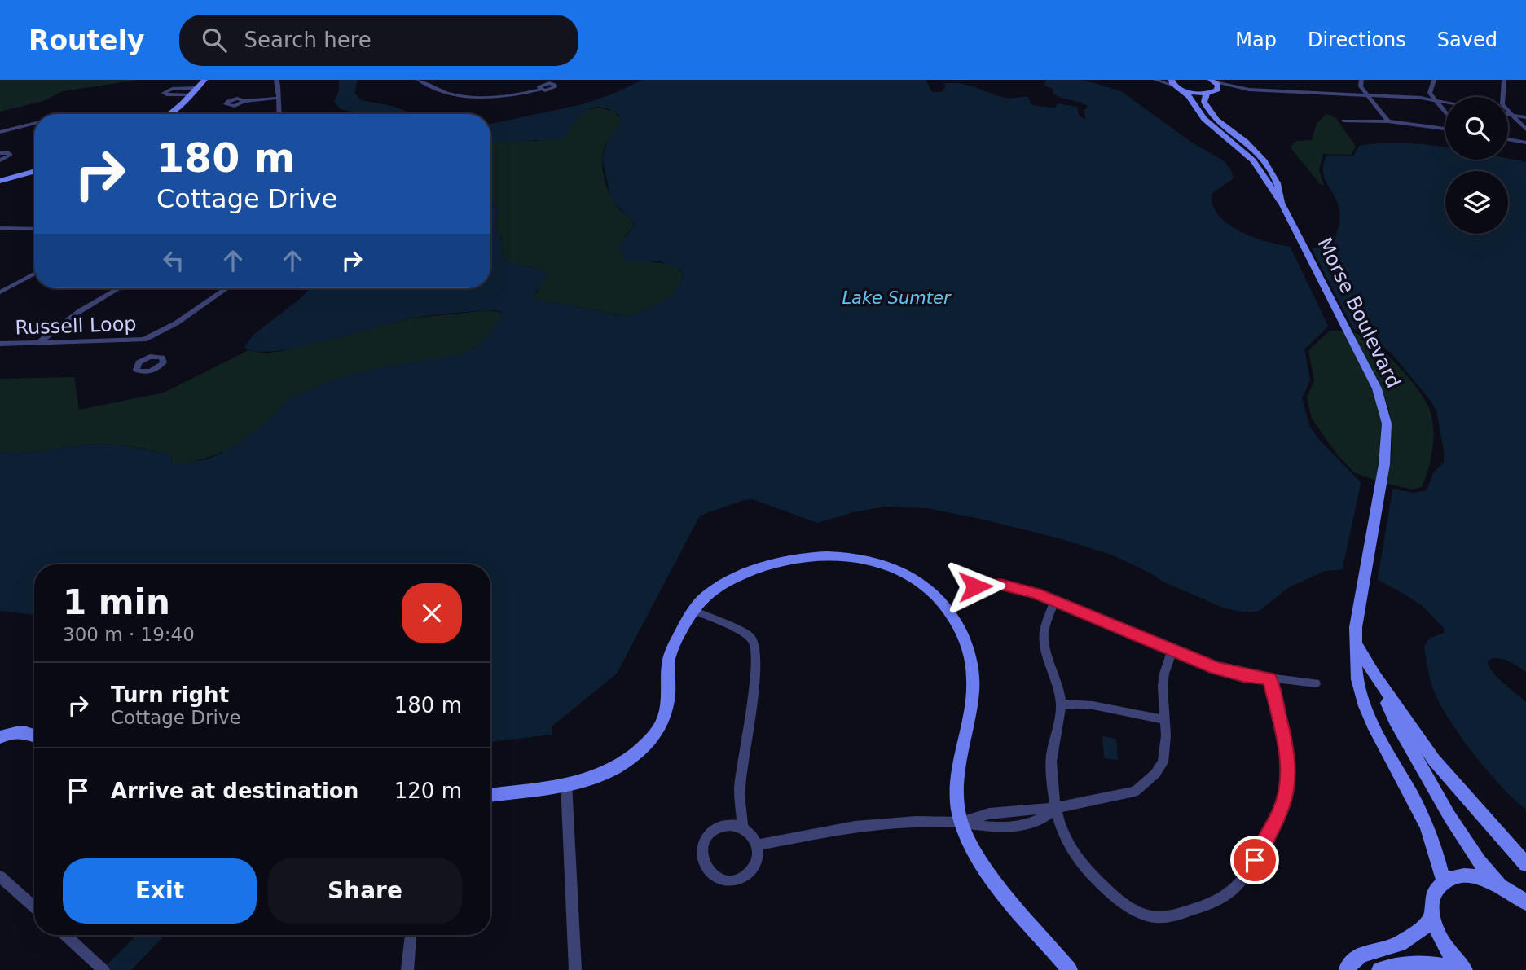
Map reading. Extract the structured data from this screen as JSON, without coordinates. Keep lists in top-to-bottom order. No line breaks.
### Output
{"streets":{"main road":["Morse Boulevard"],"street":["Russell Loop"]},"water":["Lake Sumter"],"page":{"header":"Routely","search":"Search here","nav":["Map","Directions","Saved"],"turn":["180 m","Cottage Drive"],"heading":["1 min","300 m · 19:40"],"list":[{"name":"Turn right","note":"Cottage Drive","value":"180 m"},{"name":"Arrive at destination","value":"120 m"}],"buttons":["Exit","Share"]}}
